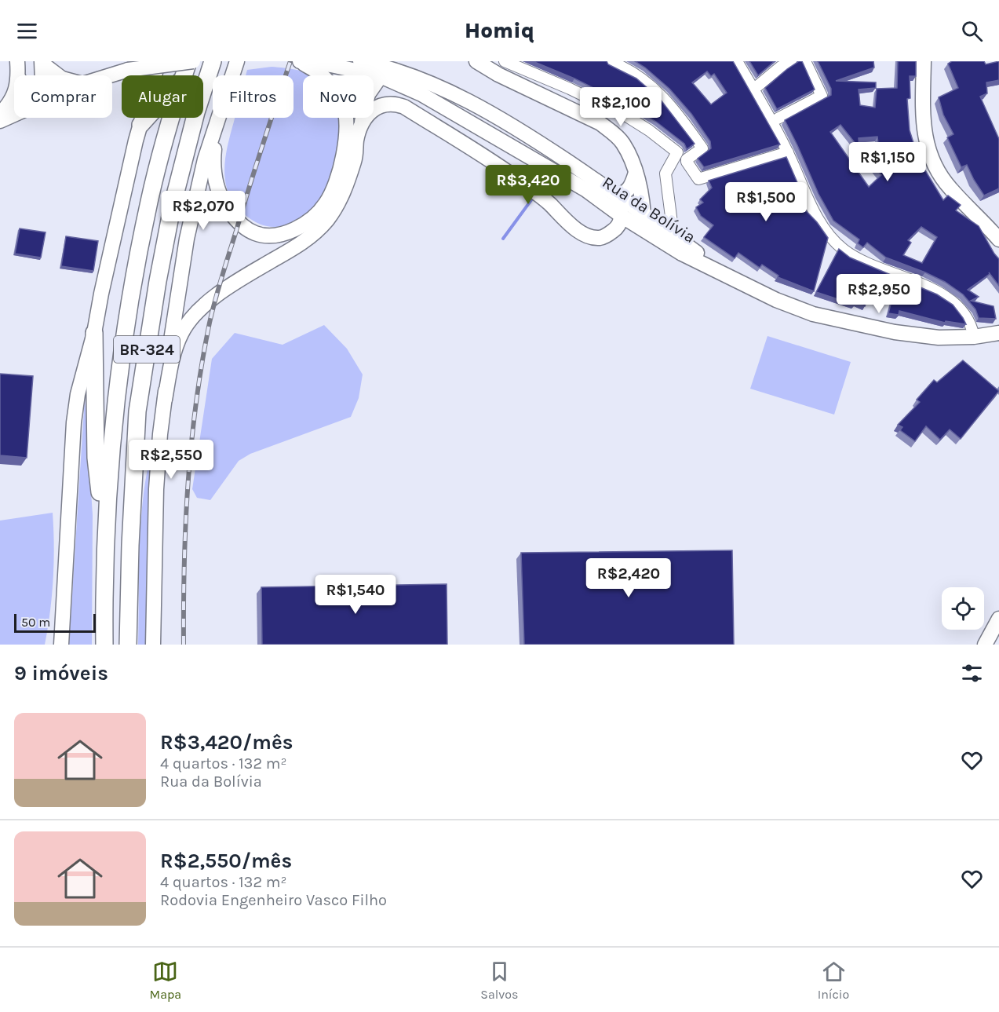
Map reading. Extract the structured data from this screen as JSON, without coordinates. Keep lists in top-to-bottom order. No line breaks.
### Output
{"streets":{"highway":["BR-324"],"main road":["Rua da Bolívia"]},"scale_bar":"50 m","page":{"header":"Homiq","chip":["Comprar","Alugar","Filtros","Novo"],"price":["R$2,100","R$1,150","R$3,420","R$1,500","R$2,070","R$2,950","R$2,550","R$2,420","R$1,540"],"scale":"50 m","heading":"9 imóveis","list":[{"name":"R$3,420/mês","note":"4 quartos · 132 m² · Rua da Bolívia"},{"name":"R$2,550/mês","note":"4 quartos · 132 m² · Rodovia Engenheiro Vasco Filho"}],"tabs":["Mapa","Salvos","Início"]}}
